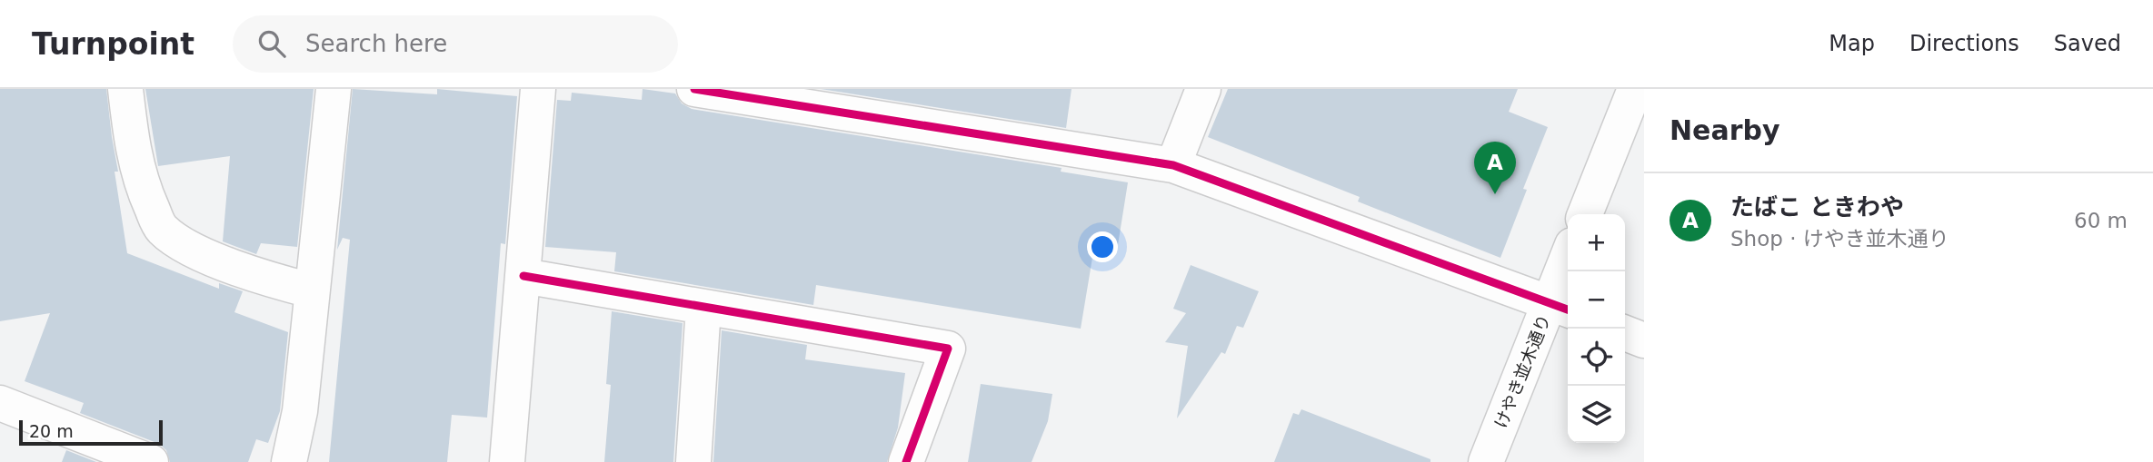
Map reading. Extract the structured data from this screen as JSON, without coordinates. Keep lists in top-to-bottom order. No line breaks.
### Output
{"streets":{"street":["けやき並木通り"]},"scale_bar":"20 m","page":{"header":"Turnpoint","search":"Search here","nav":["Map","Directions","Saved"],"heading":"Nearby","pins":"A","list":[{"mark":"A","name":"たばこ ときわや","note":"Shop · けやき並木通り","value":"60 m"}],"map_buttons":["+","−"],"scale":"20 m"}}
